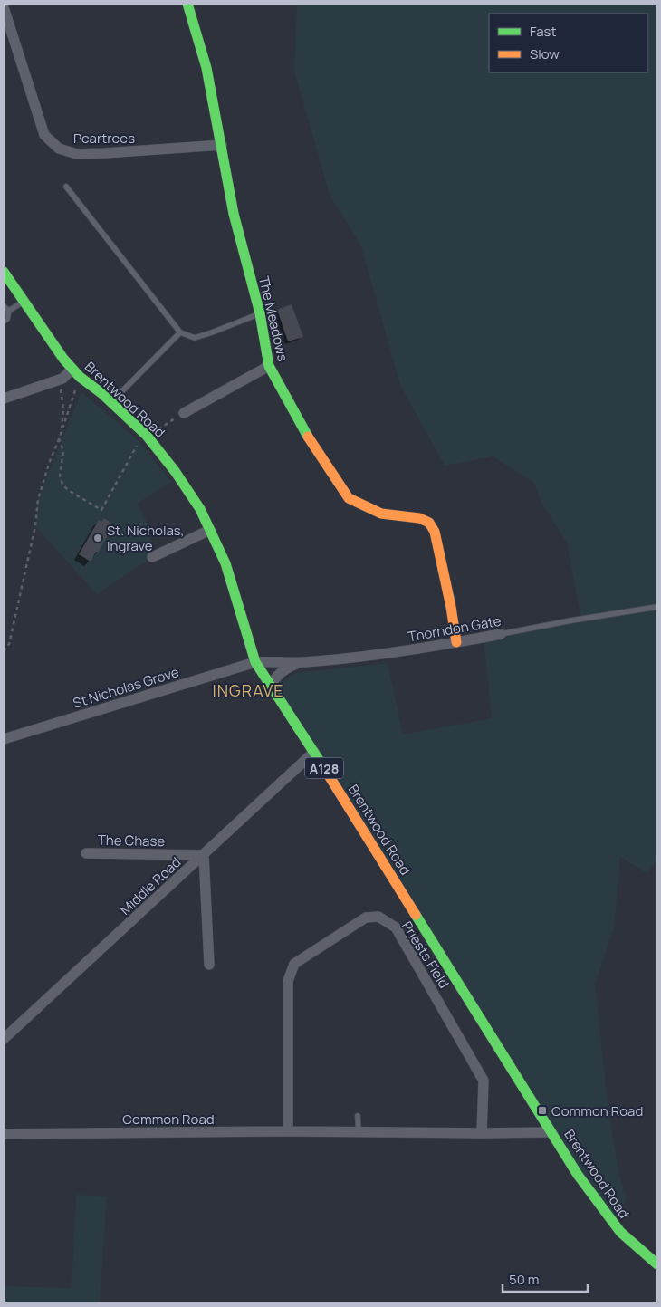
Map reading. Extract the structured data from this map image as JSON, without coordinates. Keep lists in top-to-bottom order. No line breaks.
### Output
{"streets":{"main road":["The Meadows","Brentwood Road","A128"],"street":["Peartrees","Thorndon Gate","St Nicholas Grove","The Chase","Middle Road","Priests Field","Common Road"]},"crossings":[["Peartrees","The Meadows"],["The Meadows","Thorndon Gate"],["Brentwood Road","Thorndon Gate"],["Brentwood Road","St Nicholas Grove"],["Brentwood Road","Middle Road"],["Brentwood Road","Common Road"],["Thorndon Gate","St Nicholas Grove"],["The Chase","Middle Road"],["Priests Field","Common Road"]],"districts":["INGRAVE"],"places":{"other":["St. Nicholas, Ingrave"],"transit":["Common Road"]},"legend":["Fast","Slow"],"scale_bar":"50 m"}
